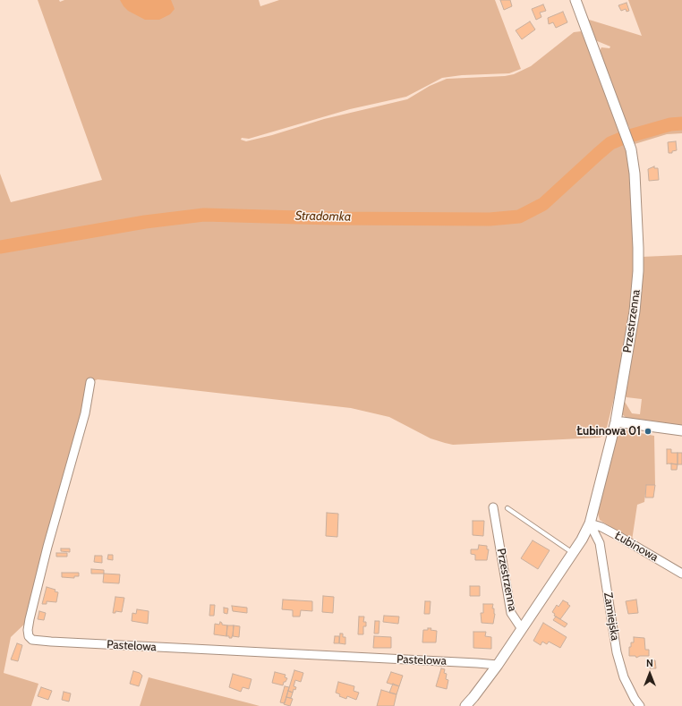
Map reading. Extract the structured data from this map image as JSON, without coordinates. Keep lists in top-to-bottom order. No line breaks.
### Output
{"streets":{"street":["Przestrzenna","Łubinowa","Zamiejska","Pastelowa"]},"crossings":[["Przestrzenna","Łubinowa"],["Przestrzenna","Zamiejska"],["Przestrzenna","Pastelowa"],["Łubinowa","Zamiejska"]],"water":["Stradomka"],"places":["Łubinowa 01"],"north":"top"}
